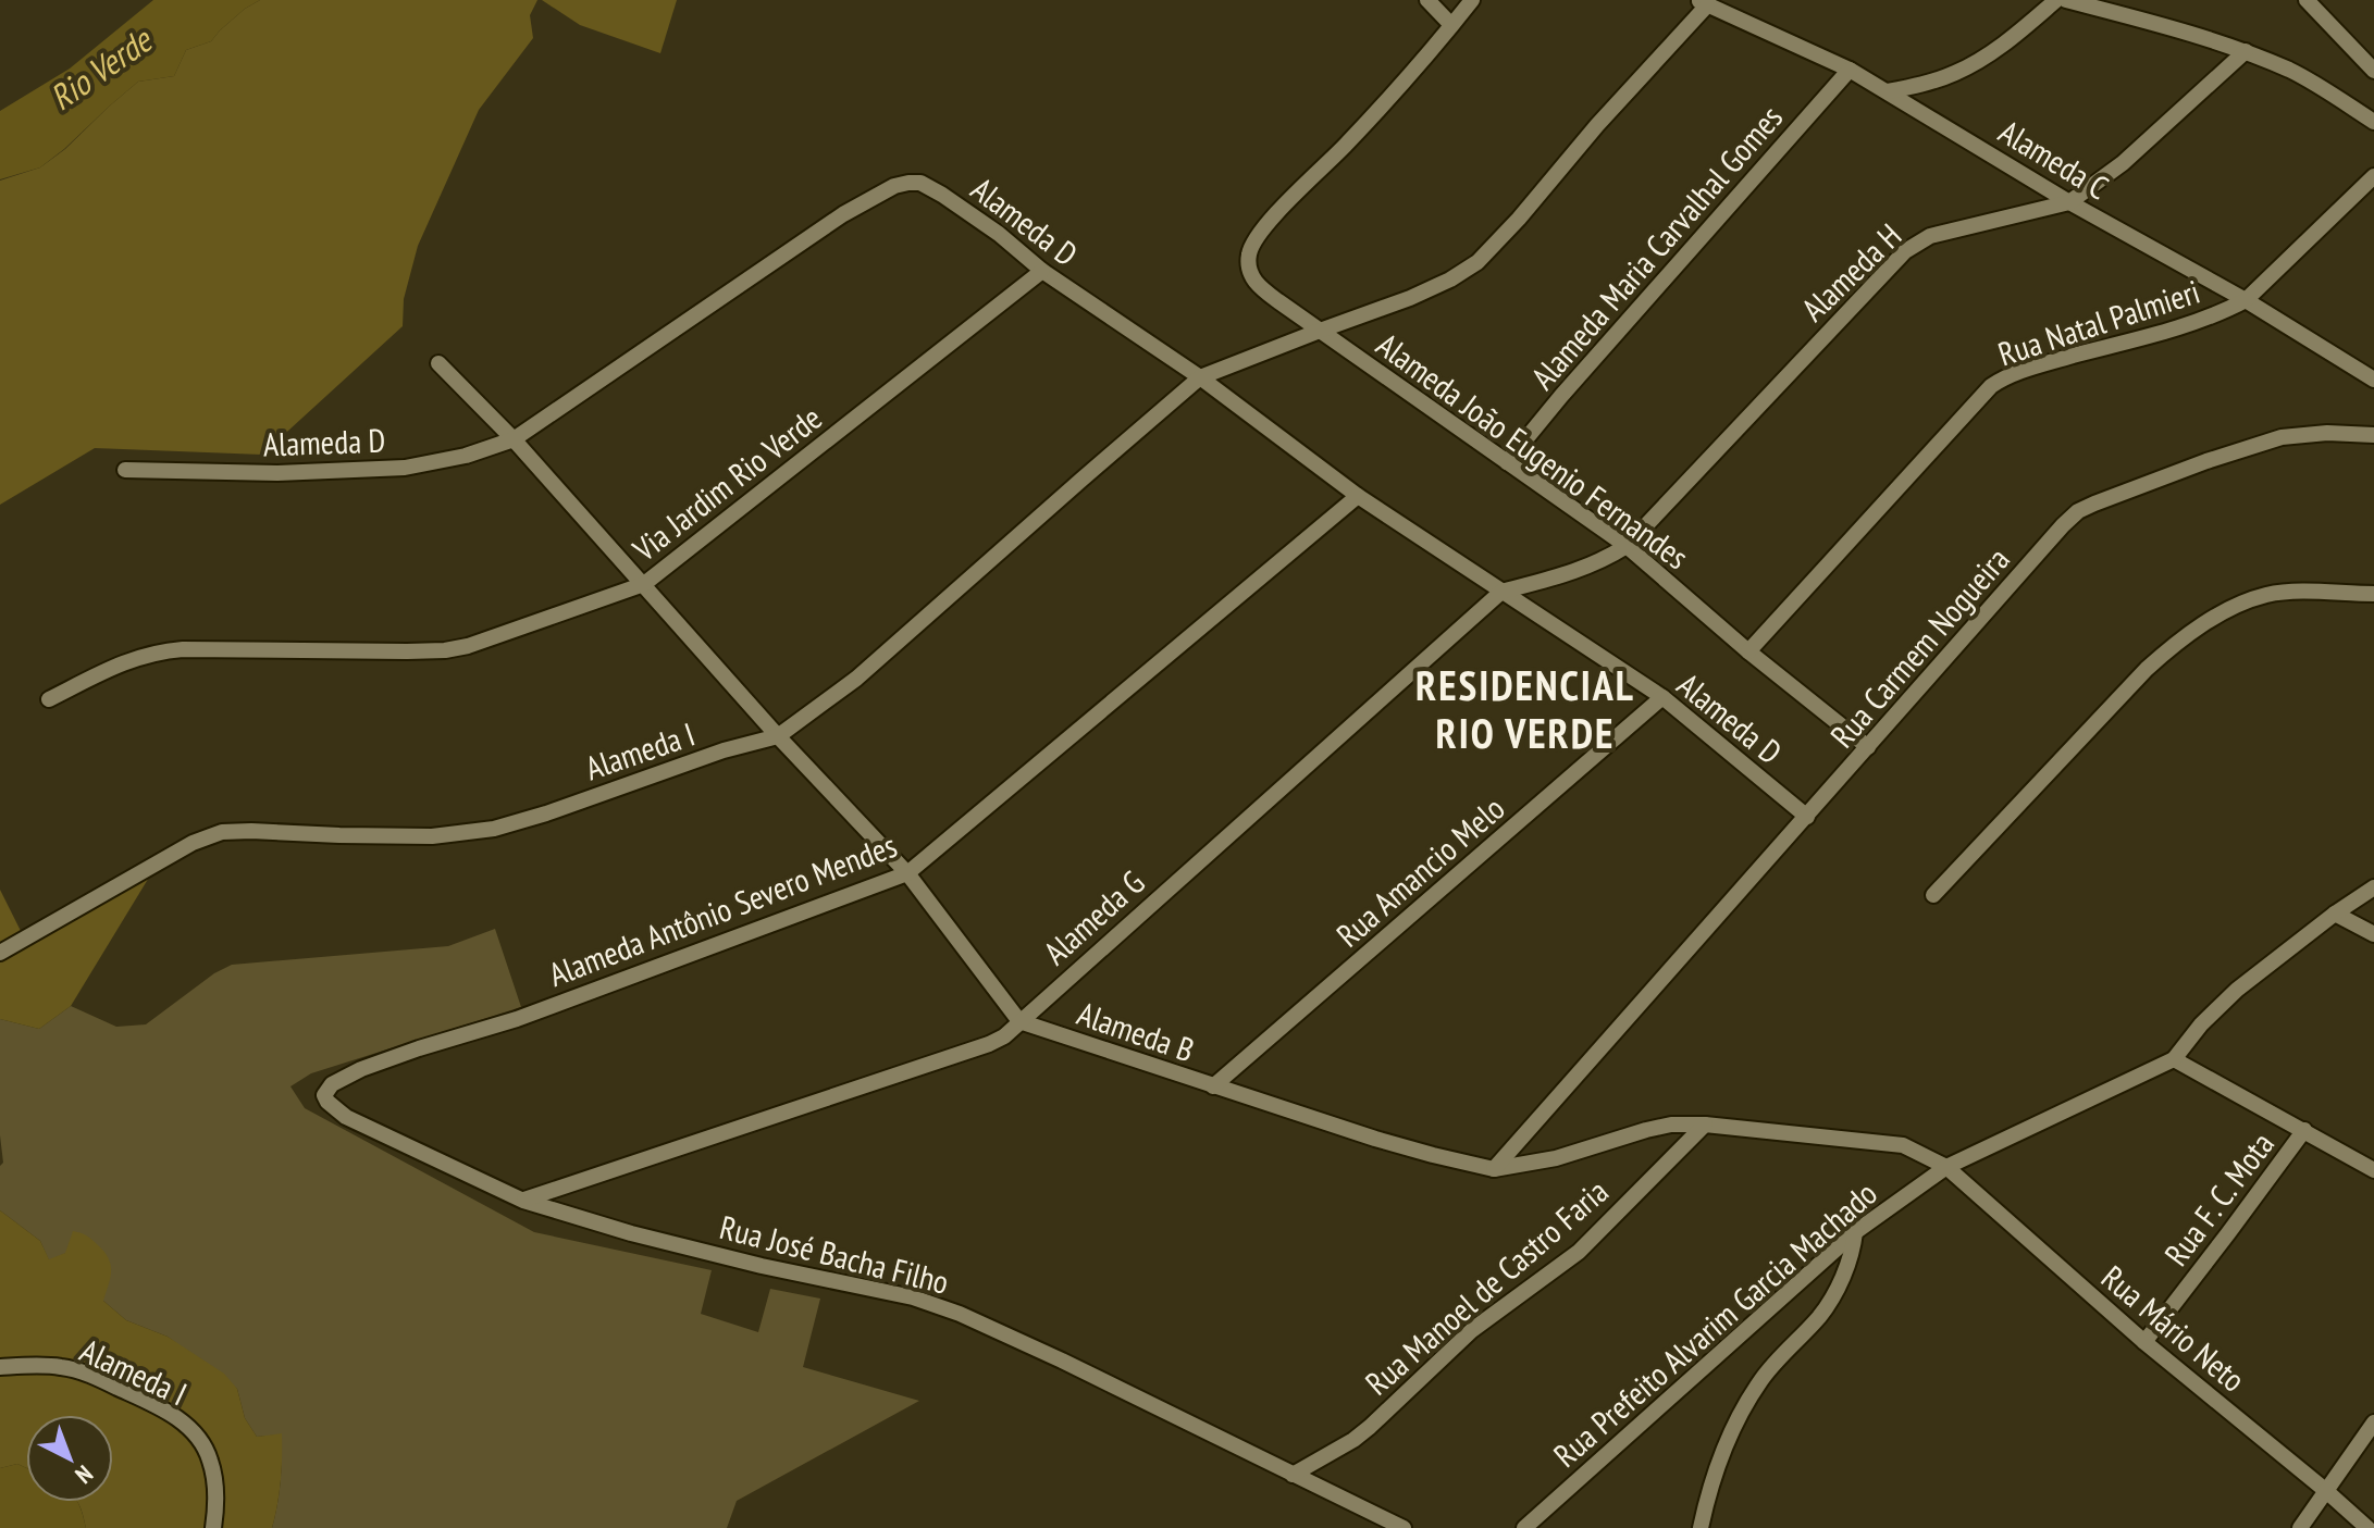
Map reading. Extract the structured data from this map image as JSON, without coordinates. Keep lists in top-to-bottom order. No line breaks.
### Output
{"streets":{"street":["Alameda C","Alameda D","Alameda Maria Carvalhal Gomes","Alameda H","Rua Natal Palmieri","Alameda João Eugenio Fernandes","Via Jardim Rio Verde","Rua Carmem Nogueira","Alameda I","Rua Amancio Melo","Alameda Antônio Severo Mendes","Alameda G","Alameda B","Rua F. C. Mota","Rua José Bacha Filho","Rua Manoel de Castro Faria","Rua Prefeito Alvarim Garcia Machado","Rua Mário Neto"]},"crossings":[["Alameda C","Alameda Maria Carvalhal Gomes"],["Alameda C","Alameda H"],["Alameda C","Rua Natal Palmieri"],["Alameda C","Alameda I"],["Alameda D","Via Jardim Rio Verde"],["Alameda D","Rua Carmem Nogueira"],["Alameda D","Alameda I"],["Alameda D","Rua Amancio Melo"],["Alameda D","Alameda Antônio Severo Mendes"],["Alameda D","Alameda G"],["Alameda Maria Carvalhal Gomes","Alameda João Eugenio Fernandes"],["Alameda H","Alameda João Eugenio Fernandes"],["Alameda H","Alameda G"],["Rua Natal Palmieri","Alameda João Eugenio Fernandes"],["Alameda João Eugenio Fernandes","Rua Carmem Nogueira"],["Alameda João Eugenio Fernandes","Alameda I"],["Alameda João Eugenio Fernandes","Alameda G"],["Rua Carmem Nogueira","Alameda B"],["Rua Carmem Nogueira","Rua Mário Neto"],["Rua Amancio Melo","Alameda B"],["Alameda Antônio Severo Mendes","Rua José Bacha Filho"],["Alameda G","Alameda B"],["Alameda G","Rua José Bacha Filho"],["Alameda B","Rua Mário Neto"],["Rua F. C. Mota","Rua Mário Neto"],["Rua José Bacha Filho","Rua Manoel de Castro Faria"],["Rua Manoel de Castro Faria","Rua Mário Neto"],["Rua Prefeito Alvarim Garcia Machado","Rua Mário Neto"]],"districts":["RESIDENCIAL RIO VERDE"],"water":["Rio Verde"],"north":"bottom right"}
